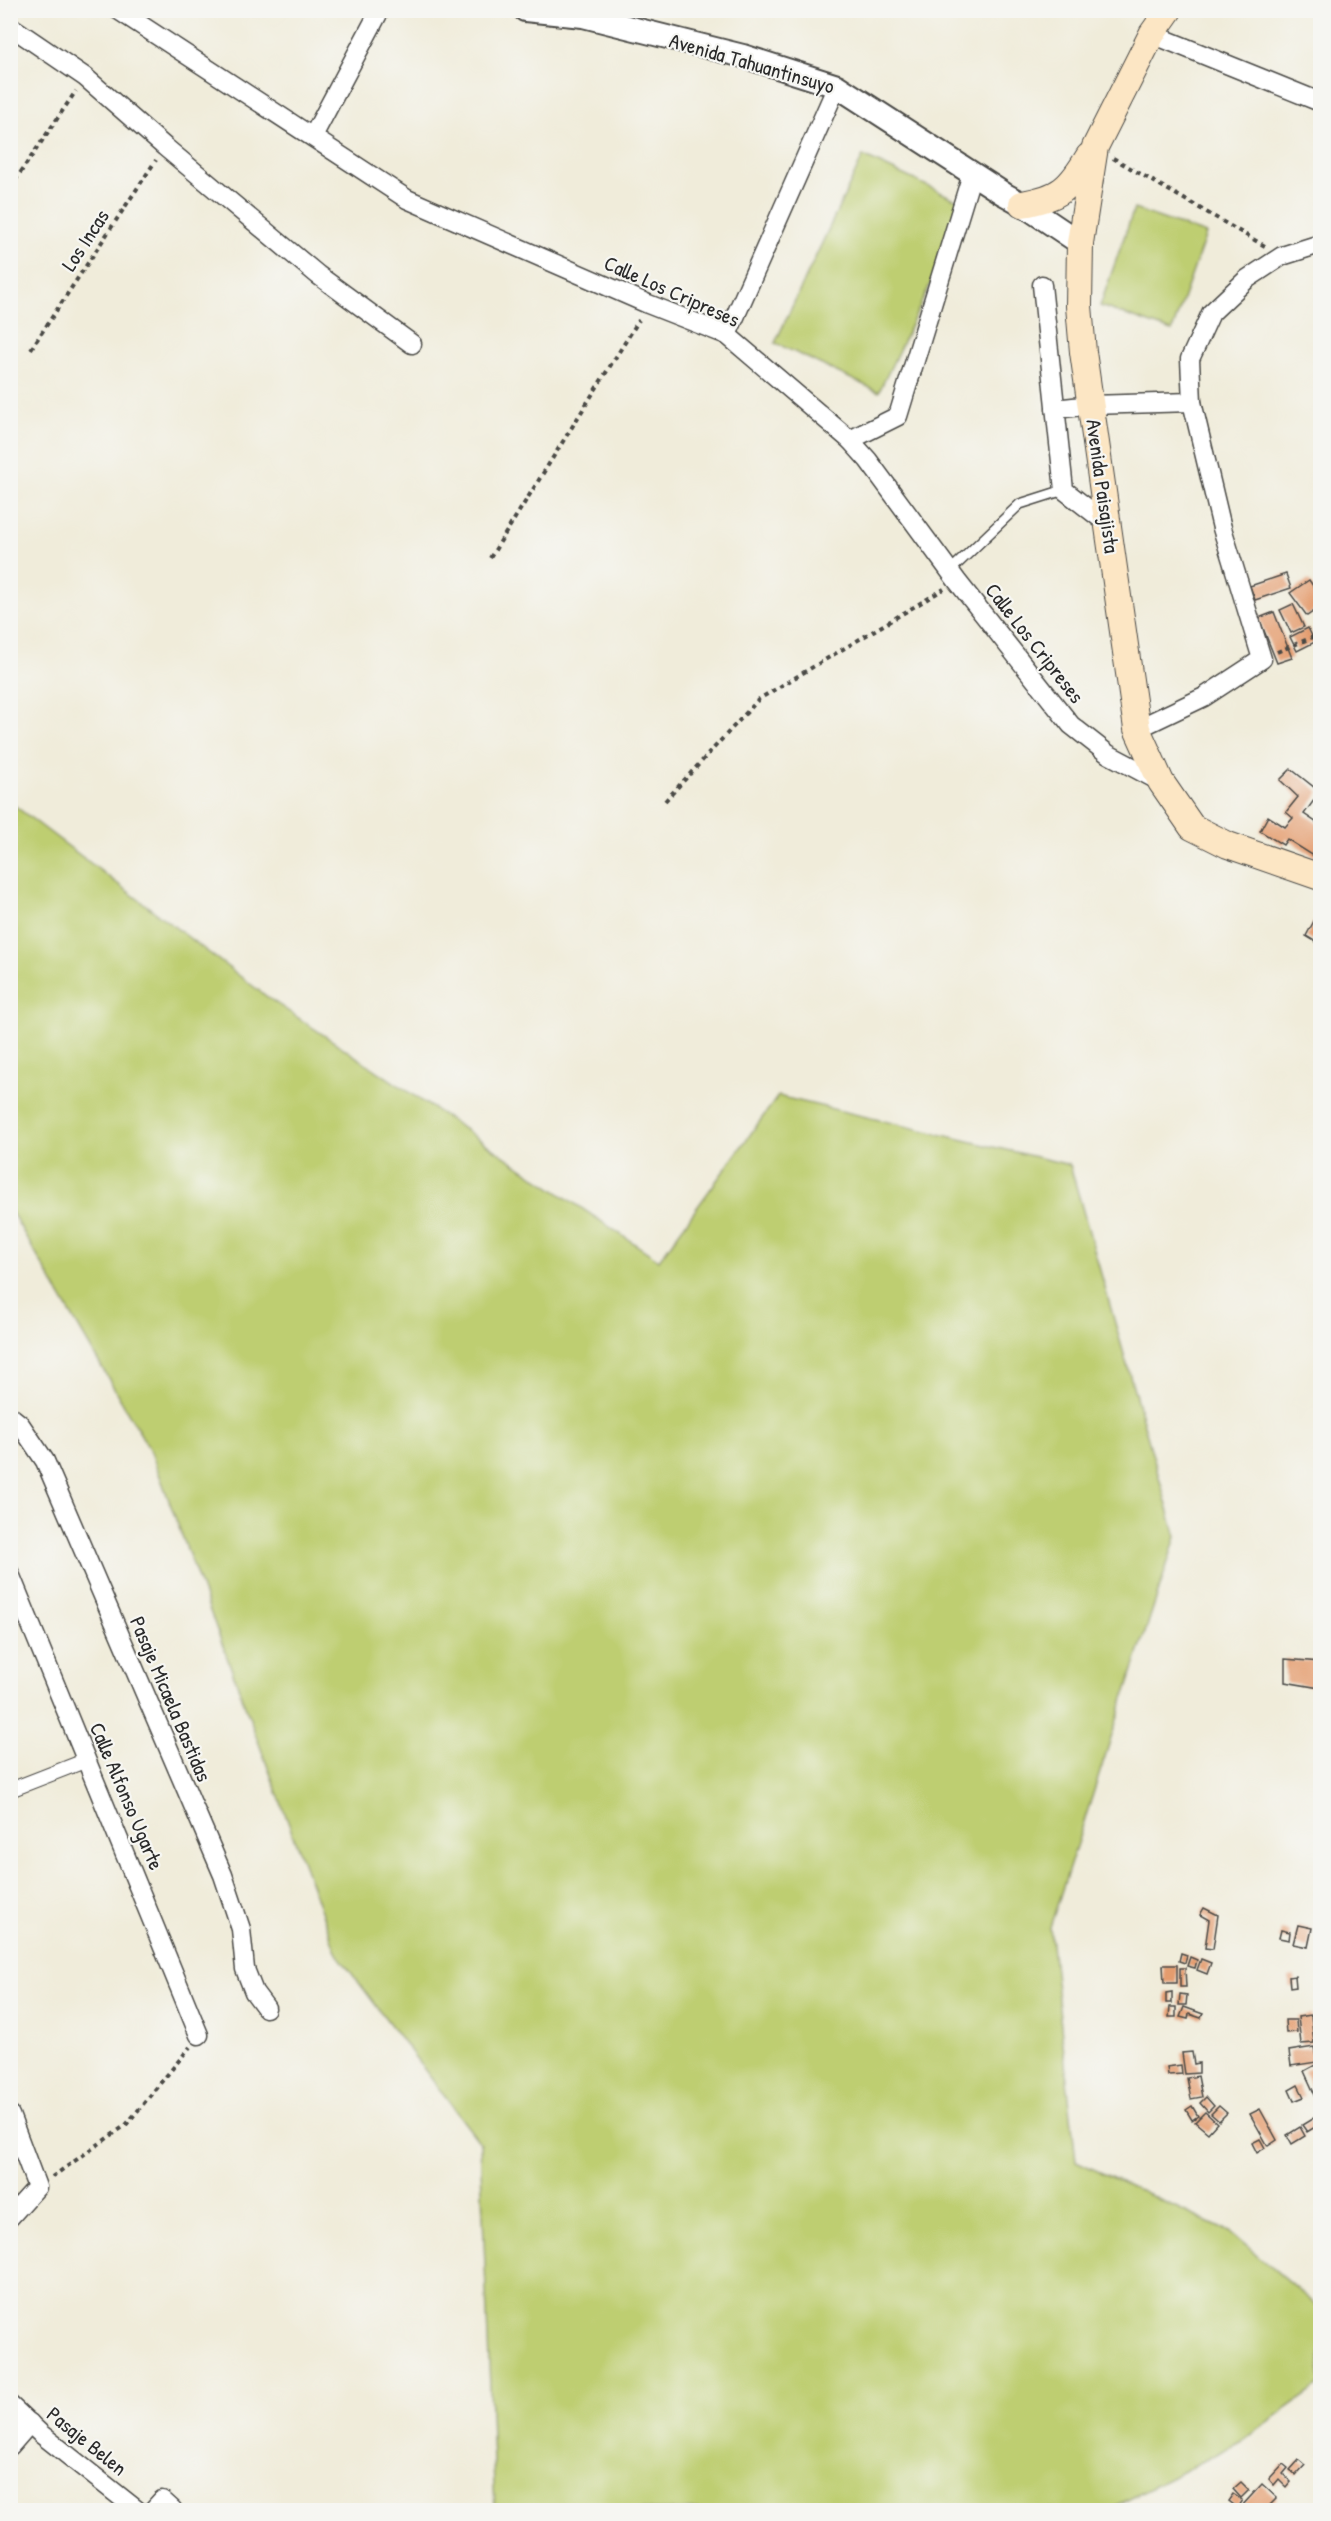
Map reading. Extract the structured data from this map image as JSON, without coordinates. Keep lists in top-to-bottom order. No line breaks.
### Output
{"streets":{"main road":["Avenida Paisajista"],"street":["Avenida Tahuantinsuyo","Calle Los Cripreses","Pasaje Micaela Bastidas","Calle Alfonso Ugarte","Pasaje Belen"],"path":["Los Incas"]},"crossings":[["Avenida Tahuantinsuyo","Avenida Paisajista"],["Calle Los Cripreses","Avenida Paisajista"]]}
